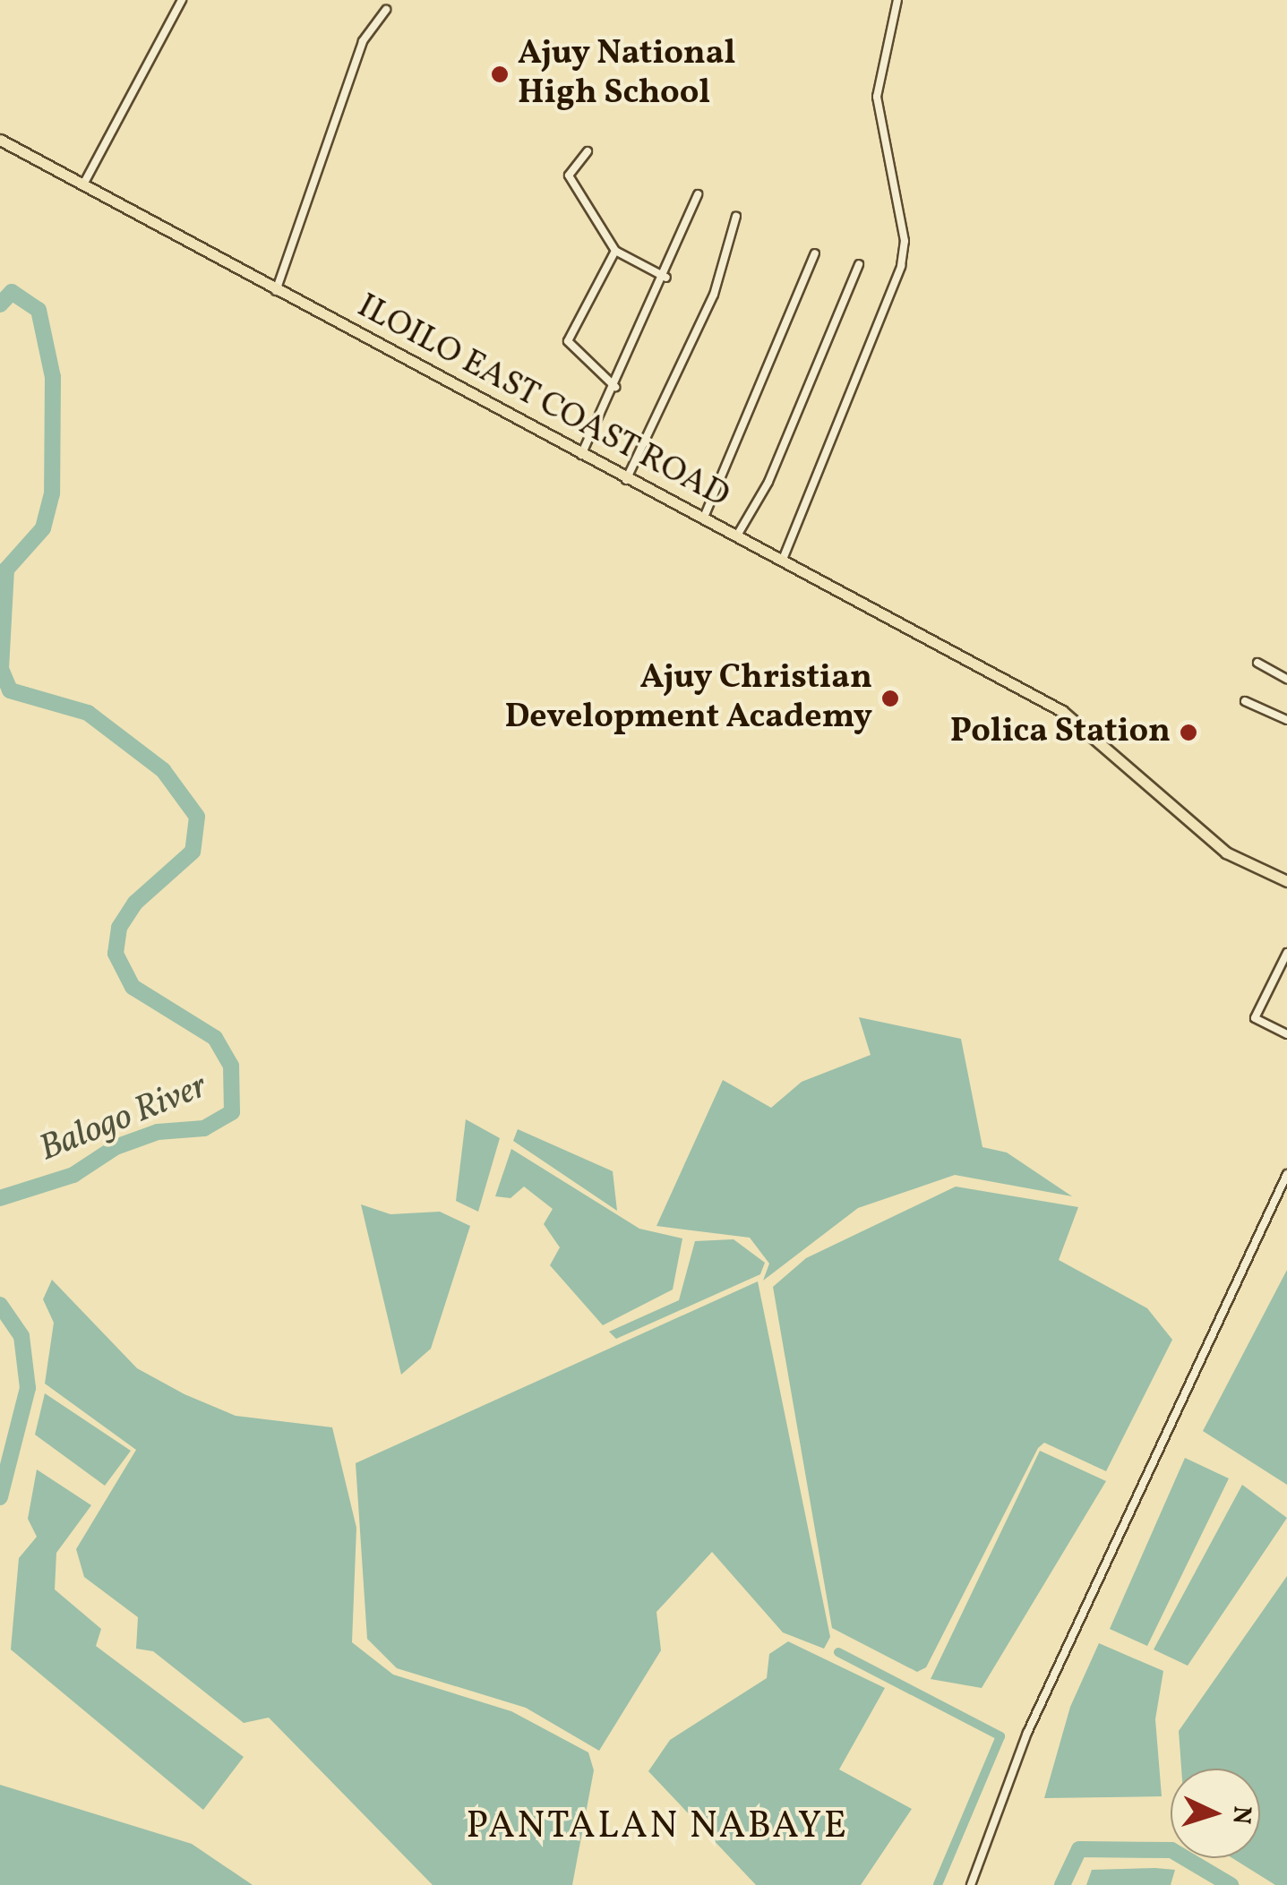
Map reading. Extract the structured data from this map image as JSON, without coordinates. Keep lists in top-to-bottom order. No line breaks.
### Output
{"streets":{"main road":["ILOILO EAST COAST ROAD"]},"districts":["PANTALAN NABAYE"],"water":["Balogo River"],"places":["Ajuy National High School","Ajuy Christian Development Academy","Polica Station"],"north":"right"}
